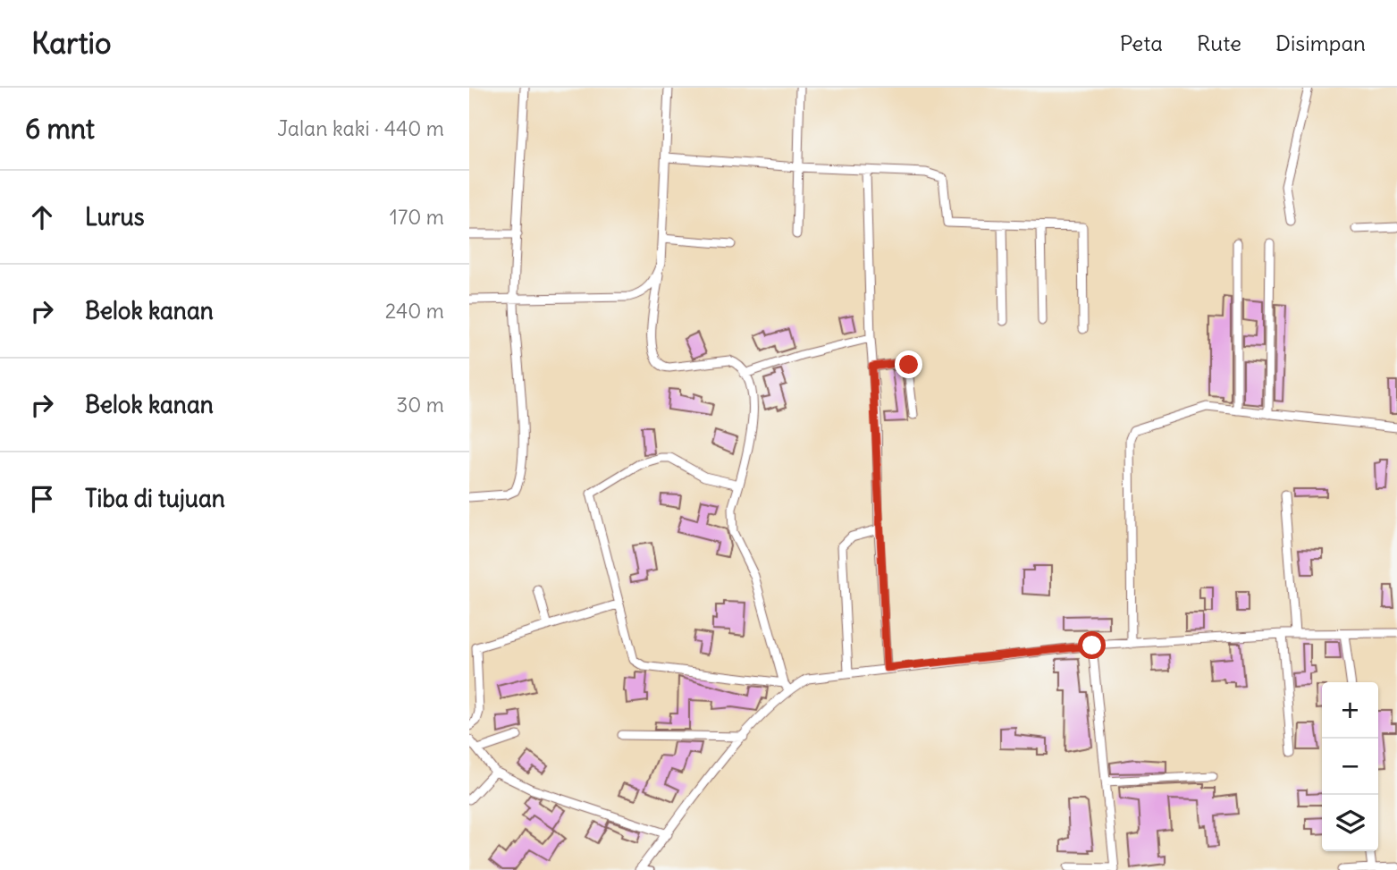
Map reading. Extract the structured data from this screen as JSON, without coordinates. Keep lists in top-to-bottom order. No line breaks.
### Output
{"page":{"header":"Kartio","nav":["Peta","Rute","Disimpan"],"heading":["6 mnt","Jalan kaki · 440 m"],"list":[["Lurus","170 m"],["Belok kanan","240 m"],["Belok kanan","30 m"],"Tiba di tujuan"],"map_buttons":["+","−"]}}
